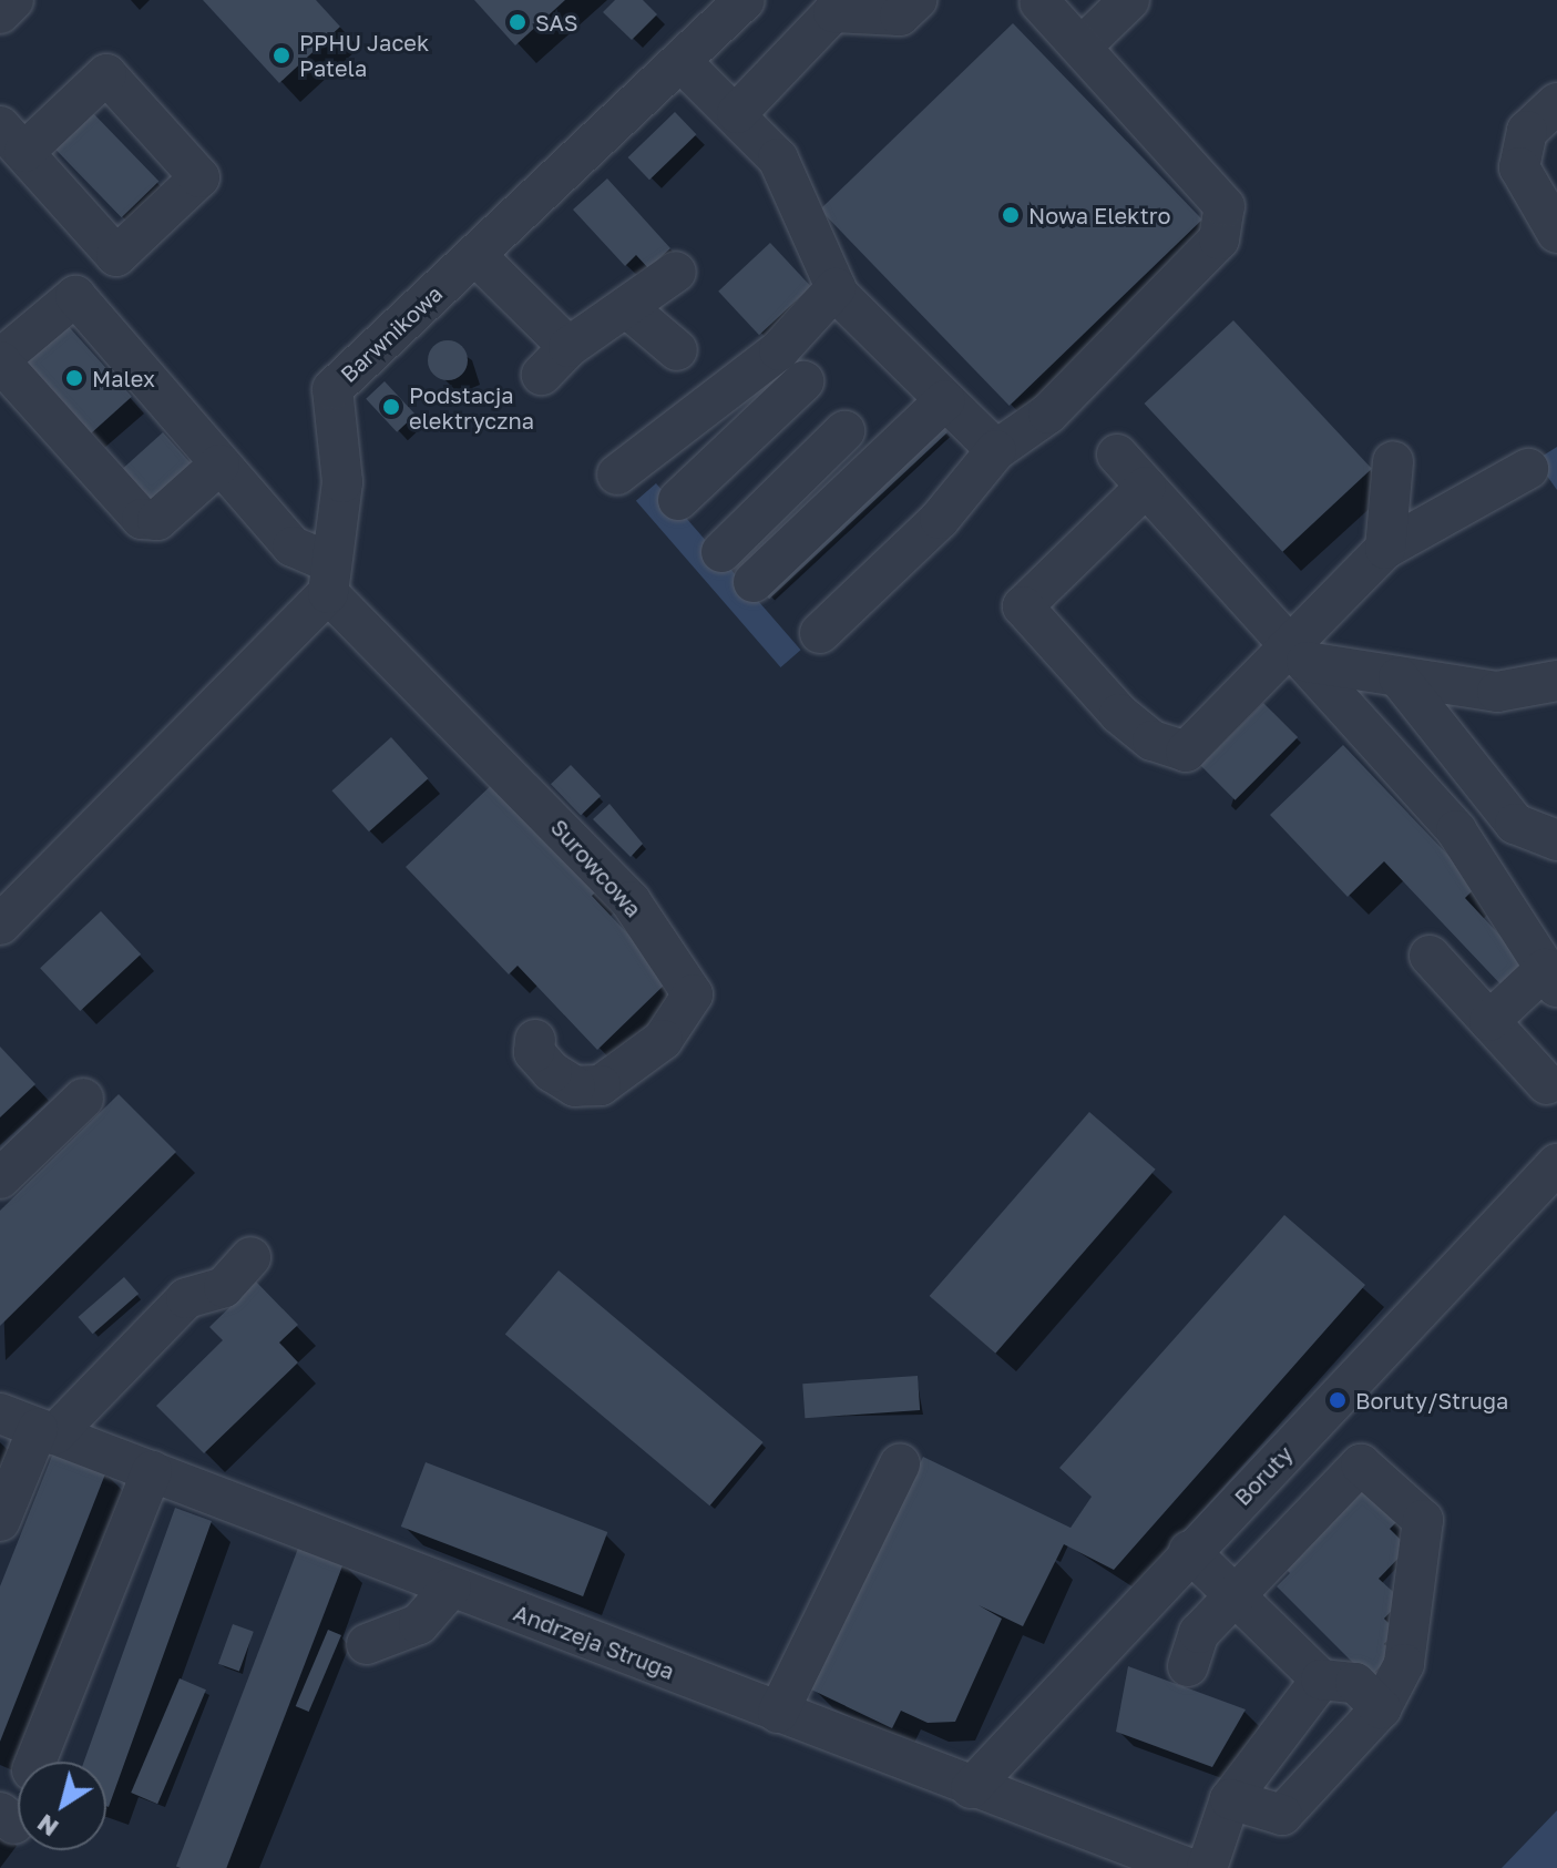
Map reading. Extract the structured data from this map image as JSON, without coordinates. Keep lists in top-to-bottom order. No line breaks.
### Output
{"streets":{"street":["Barwnikowa","Surowcowa","Boruty","Andrzeja Struga"]},"crossings":[["Barwnikowa","Surowcowa"],["Boruty","Andrzeja Struga"]],"places":["SAS","PPHU Jacek Patela","Nowa Elektro","Malex","Podstacja elektryczna","Boruty/Struga"],"north":"bottom left"}
